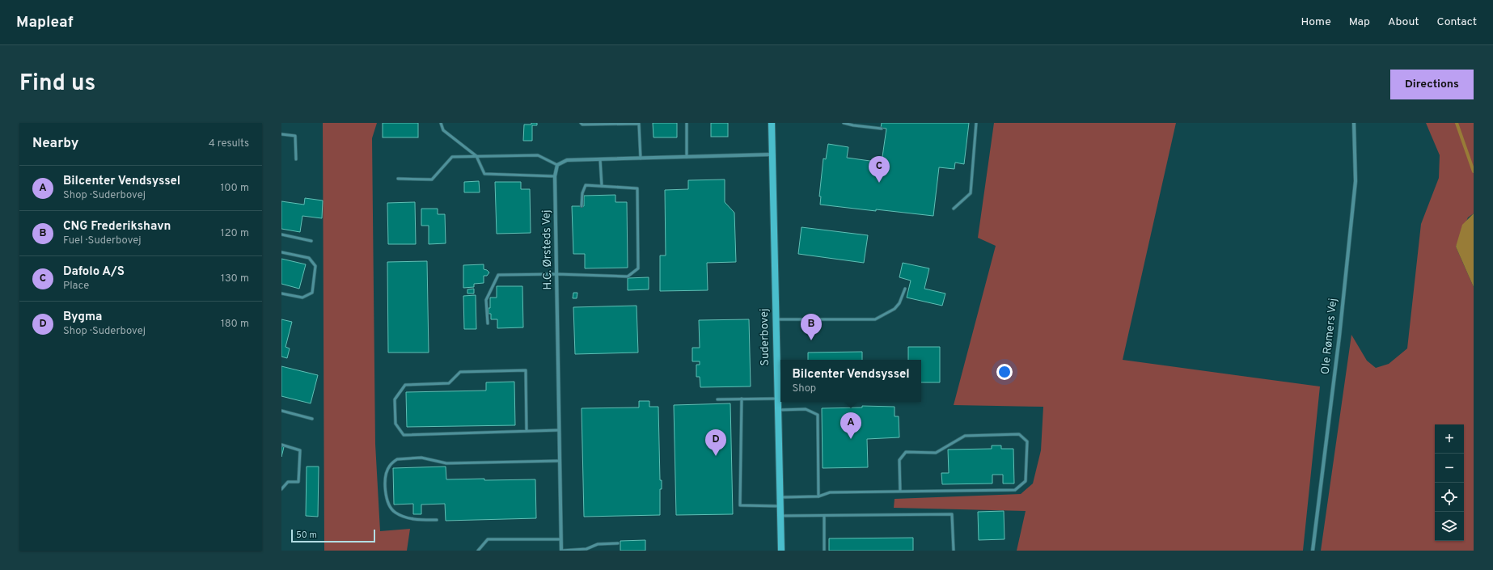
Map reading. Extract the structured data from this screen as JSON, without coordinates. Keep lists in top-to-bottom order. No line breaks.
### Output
{"streets":{"street":["H.C. Ørsteds Vej","Ole Rømers Vej","Suderbovej"]},"scale_bar":"50 m","page":{"header":"Mapleaf","nav":["Home","Map","About","Contact"],"title":"Find us","buttons":"Directions","heading":["Nearby","4 results"],"pins":["C","B","A","D"],"list":[{"mark":"A","name":"Bilcenter Vendsyssel","note":"Shop · Suderbovej","value":"100 m"},{"mark":"B","name":"CNG Frederikshavn","note":"Fuel · Suderbovej","value":"120 m"},{"mark":"C","name":"Dafolo A/S","note":"Place","value":"130 m"},{"mark":"D","name":"Bygma","note":"Shop · Suderbovej","value":"180 m"}],"popup":["Bilcenter Vendsyssel","Shop"],"map_buttons":["+","−"],"scale":"50 m"}}
